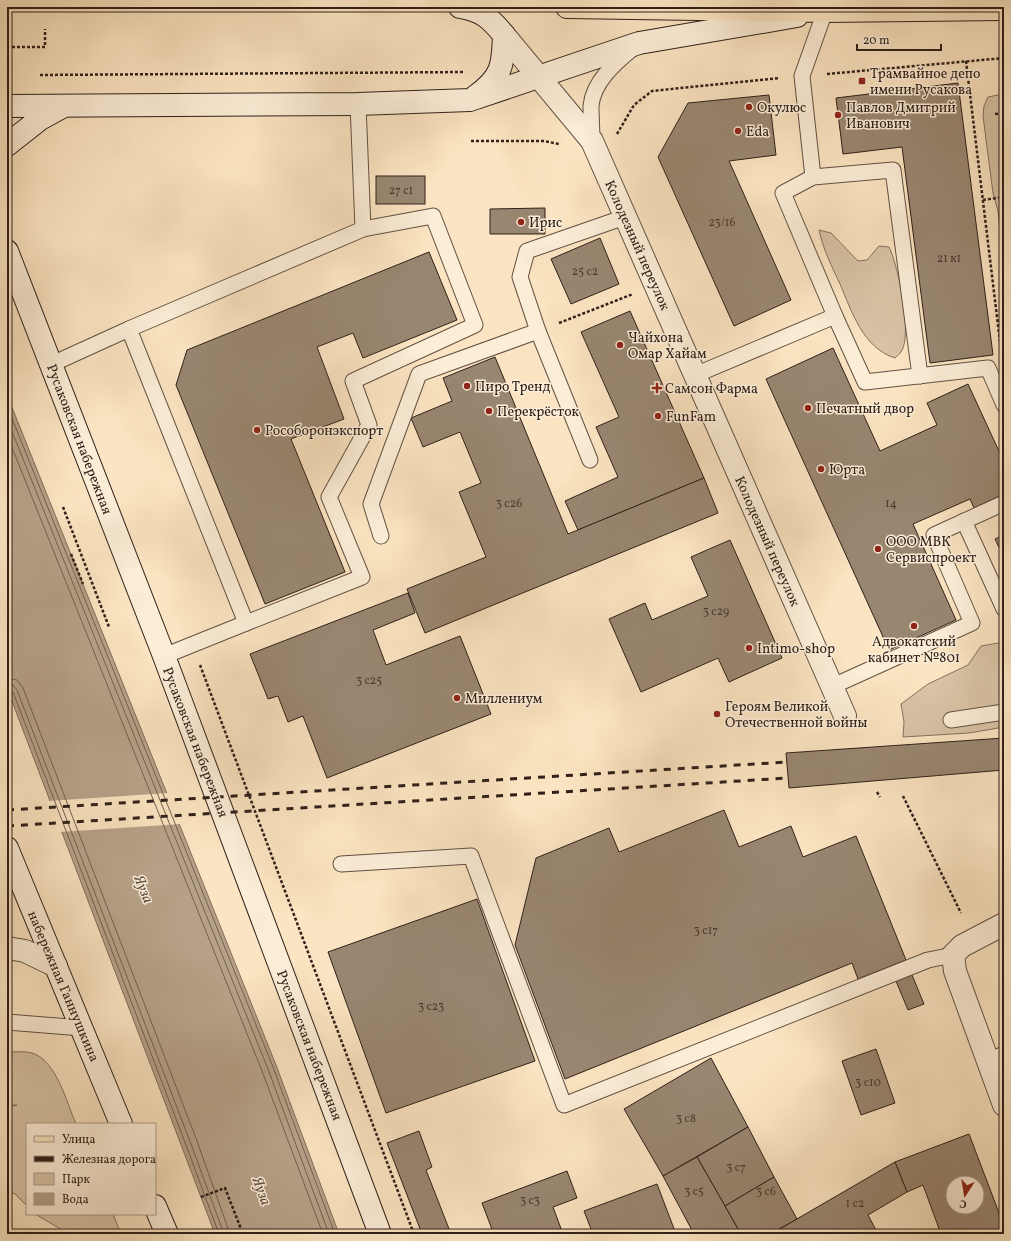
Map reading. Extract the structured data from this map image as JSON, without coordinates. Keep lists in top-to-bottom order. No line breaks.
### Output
{"streets":{"main road":["Колодезный переулок","Русаковская набережная","набережная Ганнушкина"]},"water":["Яуза"],"places":{"transit":["Трамвайное депо имени Русакова"],"other":["Окулюс","Павлов Дмитрий Иванович","Eda","Ирис","Чайхона Омар Хайам","Пиро Тренд","Печатный двор","Перекрёсток","FunFam","Рособоронэкспорт","Юрта","ООО МВК Сервиспроект","Адвокатский кабинет №801","Intimo-shop","Миллениум","Героям Великой Отечественной войны"],"health":["Самсон Фарма"]},"house_numbers":["27 с1","23/16","21 к1","25 с2","3 с26","14","3 с29","3 с25","3 с17","3 c23","3 с10","3 с8","3 с7","3 с5","3 с6","3 c3","1 с2"],"legend":["Улица","Железная дорога","Парк","Вода"],"scale_bar":"20 m","north":"bottom"}
